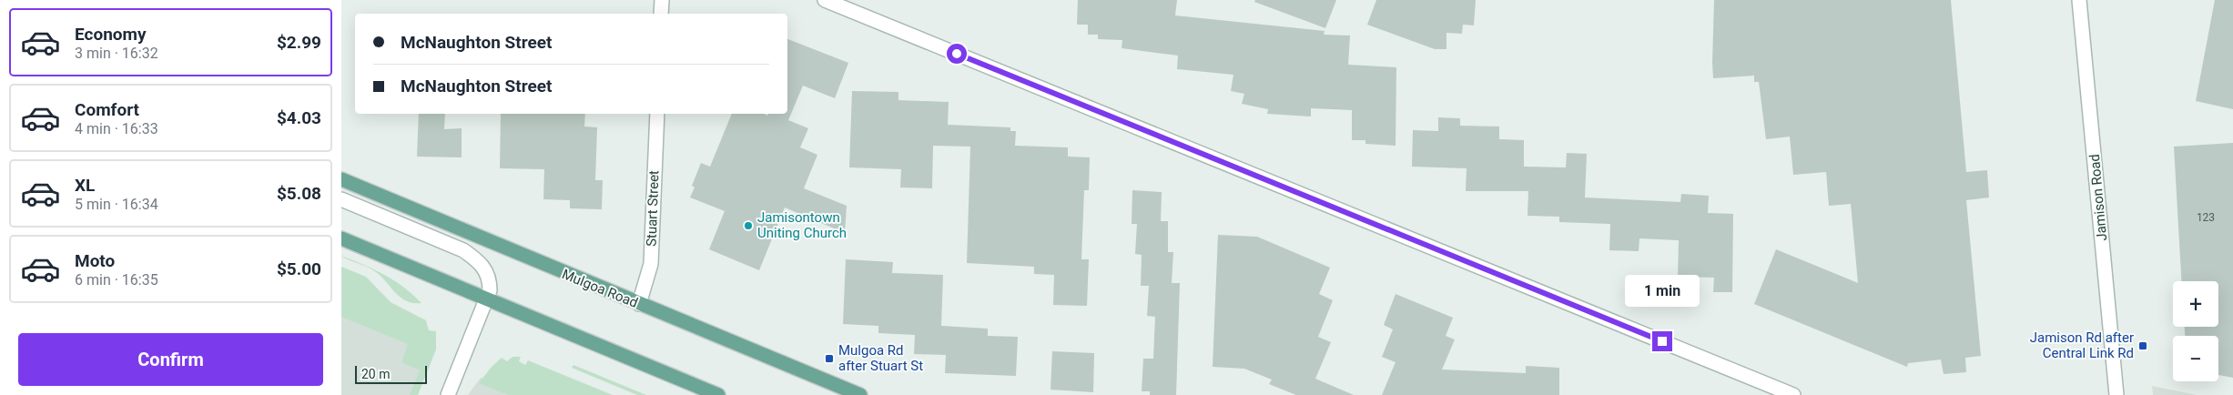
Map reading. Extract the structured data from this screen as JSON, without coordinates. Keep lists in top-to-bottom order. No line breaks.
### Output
{"streets":{"main road":["Mulgoa Road"],"street":["Jamison Road","Stuart Street"]},"crossings":[["Stuart Street","Mulgoa Road"]],"places":{"other":["Jamisontown Uniting Church"],"transit":["Jamison Rd after Central Link Rd","Mulgoa Rd after Stuart St"]},"house_numbers":["123"],"scale_bar":"20 m","page":{"list":[{"name":"Economy","note":"3 min · 16:32","value":"$2.99"},{"name":"Comfort","note":"4 min · 16:33","value":"$4.03"},{"name":"XL","note":"5 min · 16:34","value":"$5.08"},{"name":"Moto","note":"6 min · 16:35","value":"$5.00"}],"banner":["McNaughton Street","McNaughton Street"],"bubble":"1 min","map_buttons":["+","−"],"buttons":"Confirm","scale":"20 m"}}
